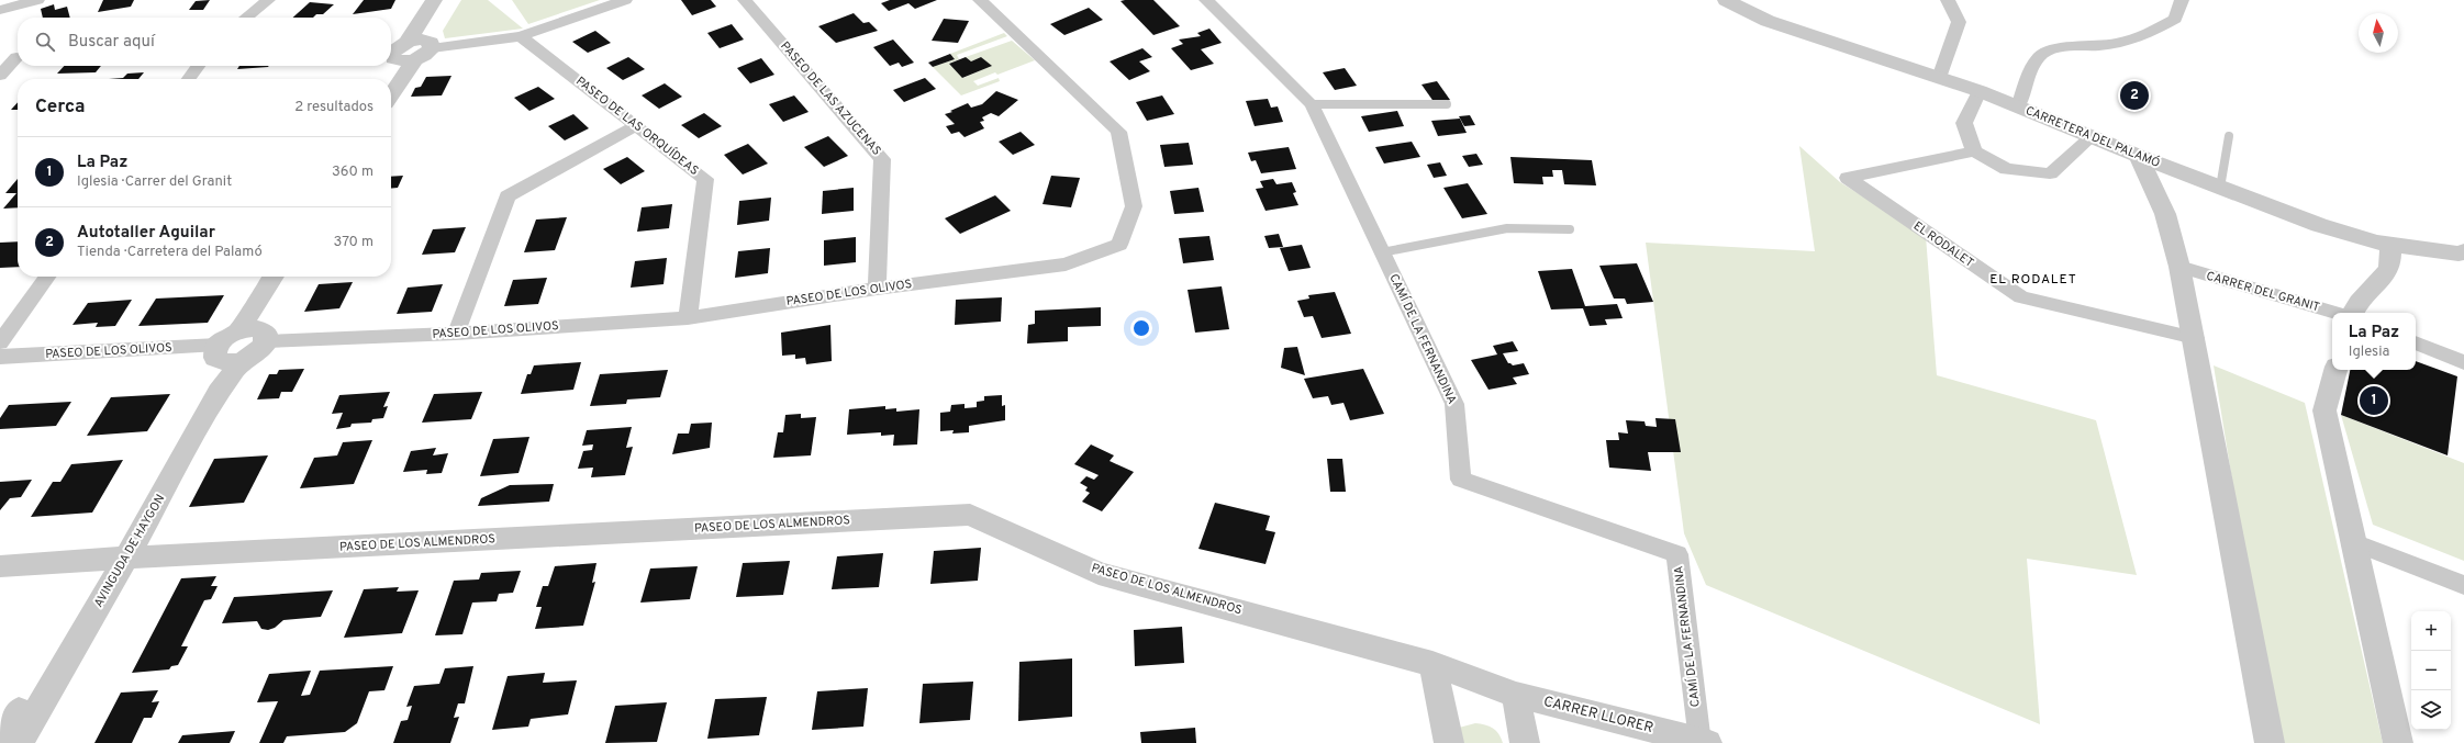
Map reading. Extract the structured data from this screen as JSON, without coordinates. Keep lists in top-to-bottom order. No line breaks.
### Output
{"streets":{"street":["PASEO DE LAS AZUCENAS","PASEO DE LAS ORQUÍDEAS","CARRETERA DEL PALAMÓ","EL RODALET","CARRER DEL GRANIT","PASEO DE LOS OLIVOS","CAMÍ DE LA FERNANDINA","PASEO DE LOS ALMENDROS","AVINGUDA DE HAYGON","CARRER LLORER"]},"crossings":[["PASEO DE LAS AZUCENAS","PASEO DE LOS OLIVOS"],["PASEO DE LAS ORQUÍDEAS","PASEO DE LOS OLIVOS"],["PASEO DE LOS OLIVOS","AVINGUDA DE HAYGON"],["CAMÍ DE LA FERNANDINA","CARRER LLORER"],["PASEO DE LOS ALMENDROS","AVINGUDA DE HAYGON"],["PASEO DE LOS ALMENDROS","CARRER LLORER"]],"districts":["EL RODALET"],"north":"top","page":{"search":"Buscar aquí","pins":["2","1"],"heading":["Cerca","2 resultados"],"list":[{"mark":"1","name":"La Paz","note":"Iglesia · Carrer del Granit","value":"360 m"},{"mark":"2","name":"Autotaller Aguilar","note":"Tienda · Carretera del Palamó","value":"370 m"}],"popup":["La Paz","Iglesia"],"map_buttons":["+","−"]}}
